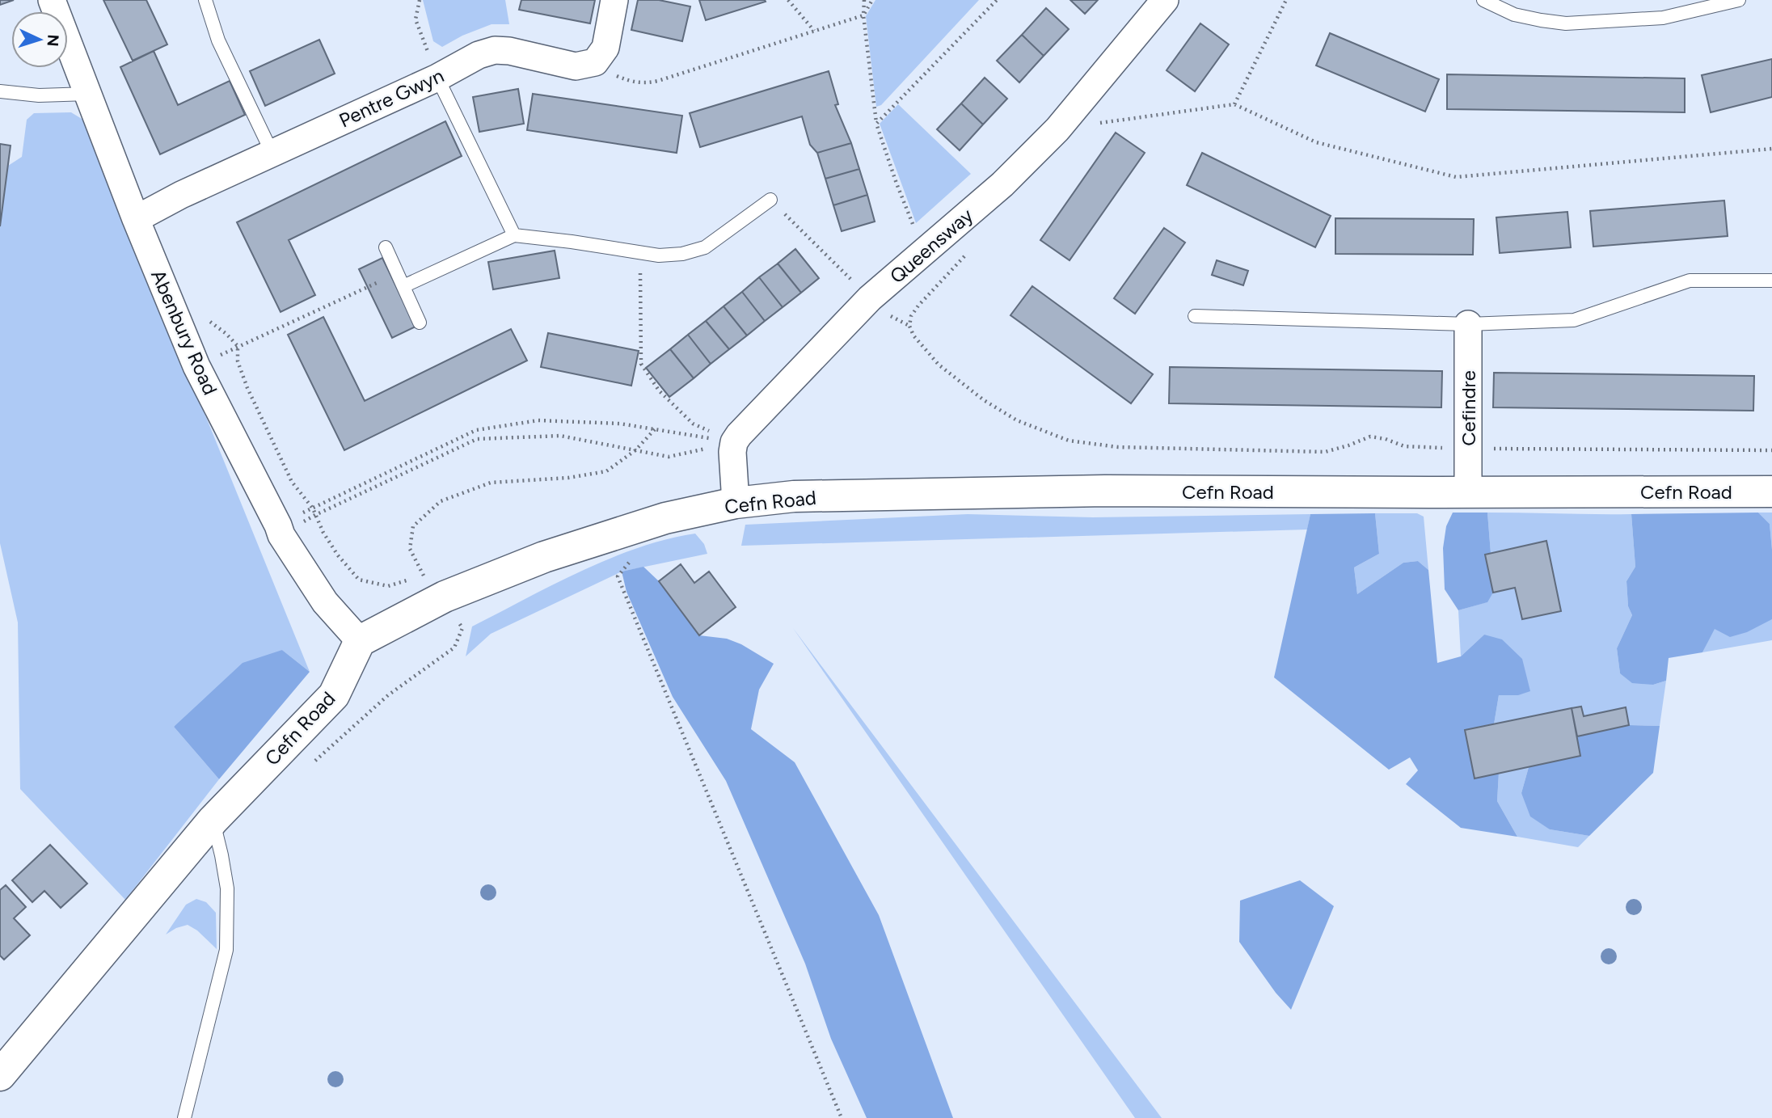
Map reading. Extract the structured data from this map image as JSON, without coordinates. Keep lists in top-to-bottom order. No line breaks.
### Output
{"streets":{"street":["Pentre Gwyn","Queensway","Abenbury Road","Cefindre","Cefn Road"]},"crossings":[["Pentre Gwyn","Abenbury Road"],["Abenbury Road","Cefn Road"],["Cefindre","Cefn Road"]],"north":"right"}
